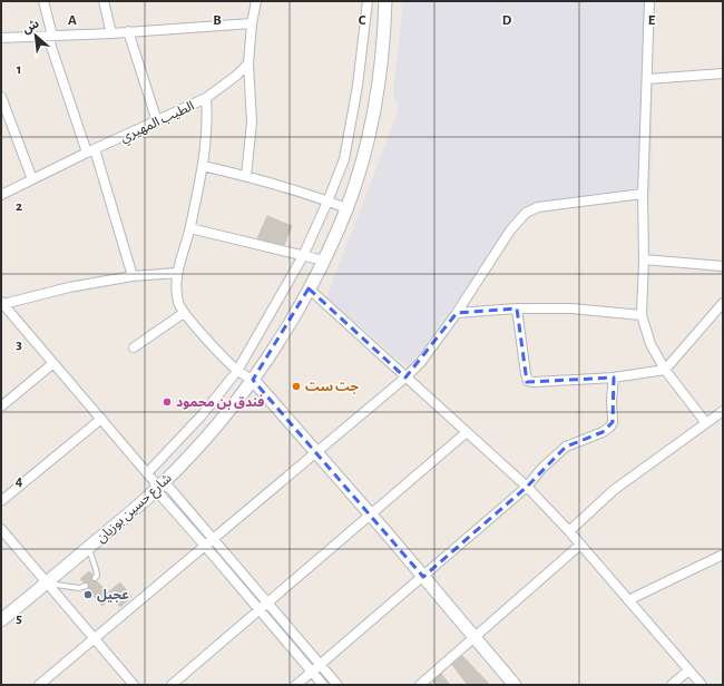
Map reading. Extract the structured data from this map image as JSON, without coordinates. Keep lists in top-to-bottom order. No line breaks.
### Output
{"streets":{"main road":["شارع حسين بوزيان"],"street":["الطيب المهيري"]},"places":["جت ست","فندق بن محمود","عجيل"],"north":"top left","grid":{"columns":["A","B","C","D","E"],"rows":["1","2","3","4","5"]}}
